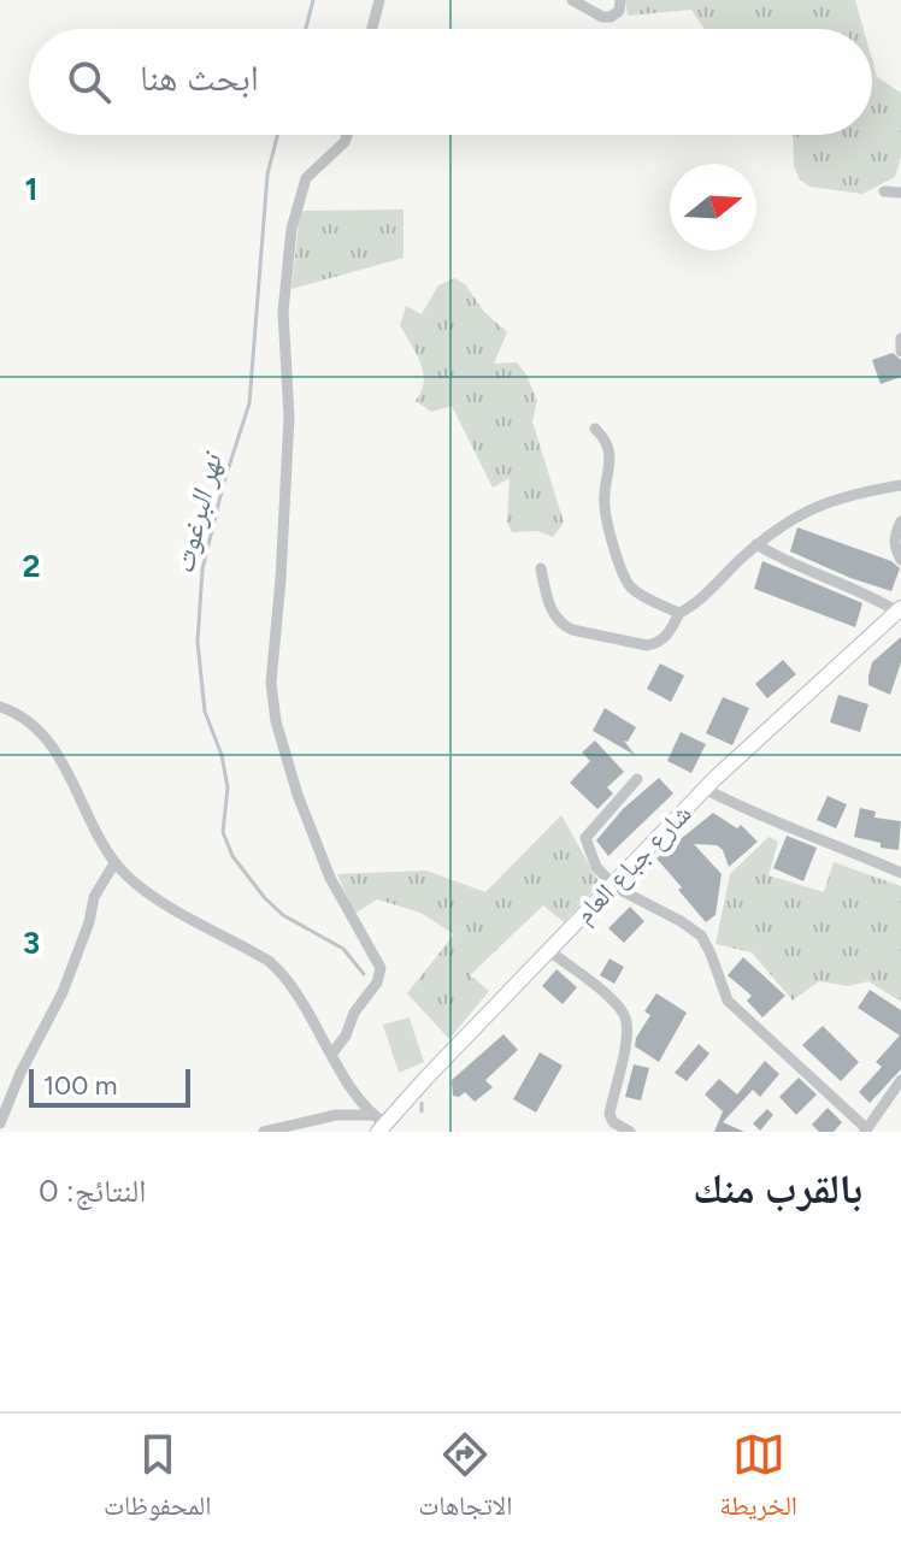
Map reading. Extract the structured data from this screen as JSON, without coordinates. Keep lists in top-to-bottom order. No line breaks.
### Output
{"streets":{"main road":["شارع جباع العام"]},"water":["نهر البرغوت"],"scale_bar":"100 m","north":"right","page":{"search":"ابحث هنا","scale":"100 m","heading":["بالقرب منك","النتائج: 0"],"nav":["الخريطة","الاتجاهات","المحفوظات"]},"grid":{"rows":["1","2","3"]}}
